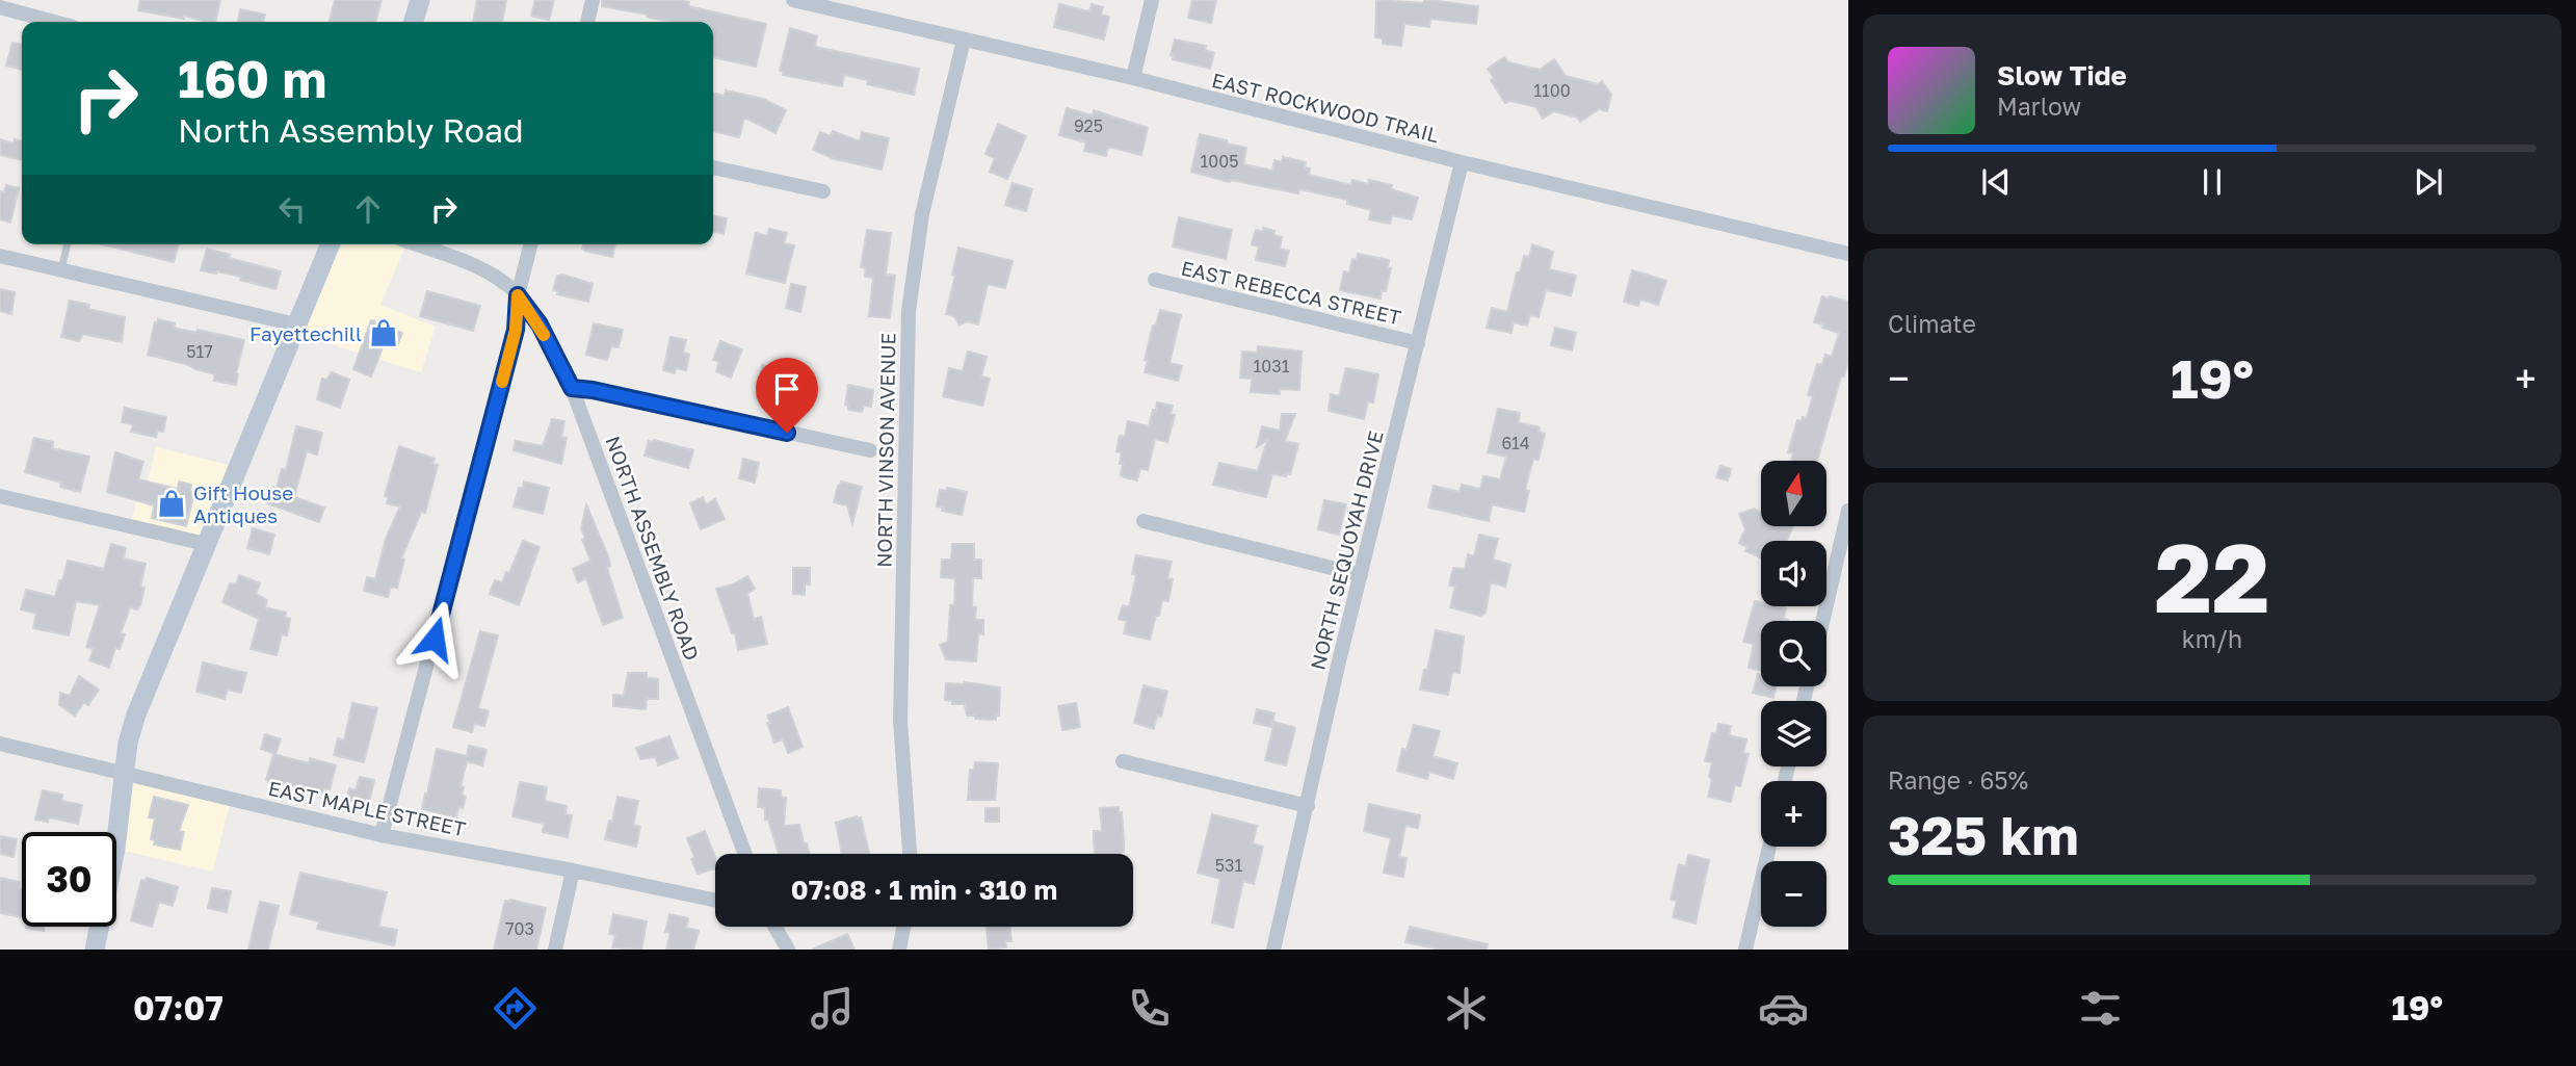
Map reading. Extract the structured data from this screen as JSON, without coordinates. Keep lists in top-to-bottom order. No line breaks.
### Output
{"streets":{"street":["EAST ROCKWOOD TRAIL","EAST REBECCA STREET","NORTH VINSON AVENUE","NORTH ASSEMBLY ROAD","NORTH SEQUOYAH DRIVE","EAST MAPLE STREET"]},"crossings":[["EAST ROCKWOOD TRAIL","NORTH VINSON AVENUE"],["EAST ROCKWOOD TRAIL","NORTH SEQUOYAH DRIVE"],["EAST REBECCA STREET","NORTH SEQUOYAH DRIVE"]],"places":{"shop":["Fayettechill","Gift House Antiques"]},"house_numbers":["1100","925","1005","517","1031","614","531","703"],"north":"top","page":{"turn":["160 m","North Assembly Road"],"song":["Slow Tide","Marlow"],"tile":["Climate",["22","km/h"],["Range · 65%","325 km"]],"heat":["−","19°","+"],"map_buttons":["+","−"],"limit":"30","trip":"07:08 · 1 min · 310 m","tabs":["07:07","19°"]}}
